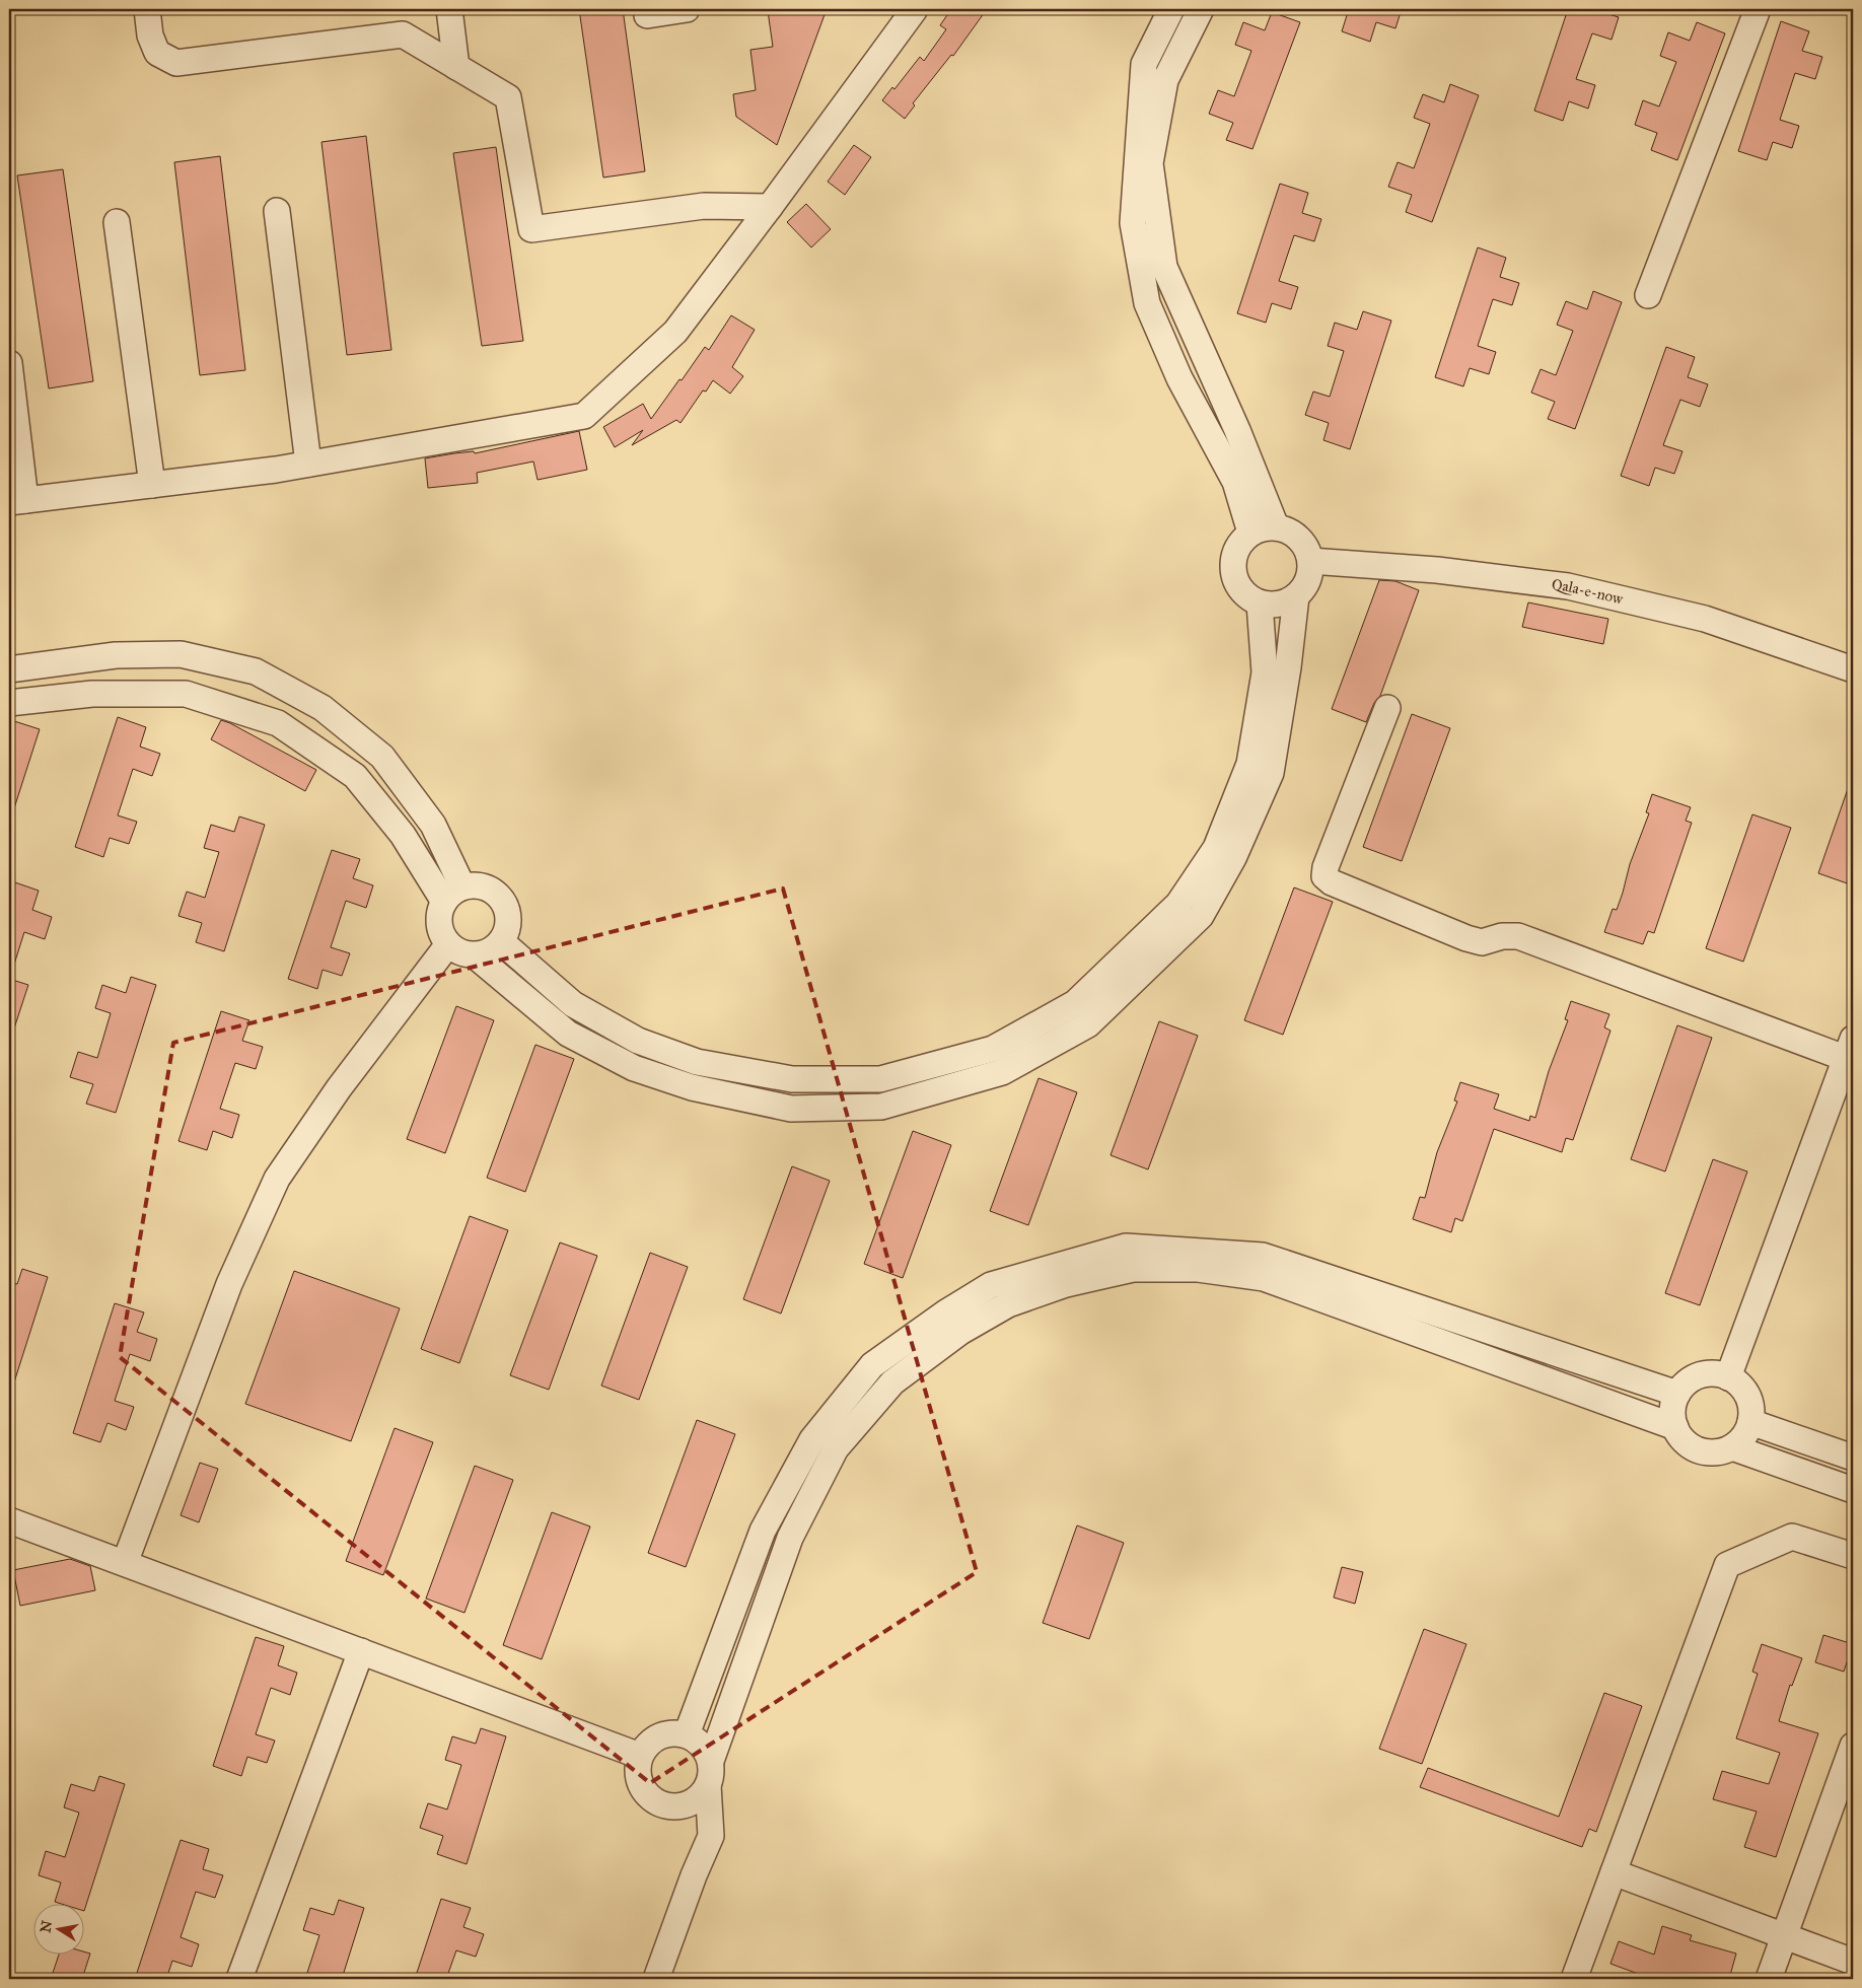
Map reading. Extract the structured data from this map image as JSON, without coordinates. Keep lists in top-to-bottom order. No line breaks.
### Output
{"streets":{"street":["Qala-e-now"]},"north":"left"}
